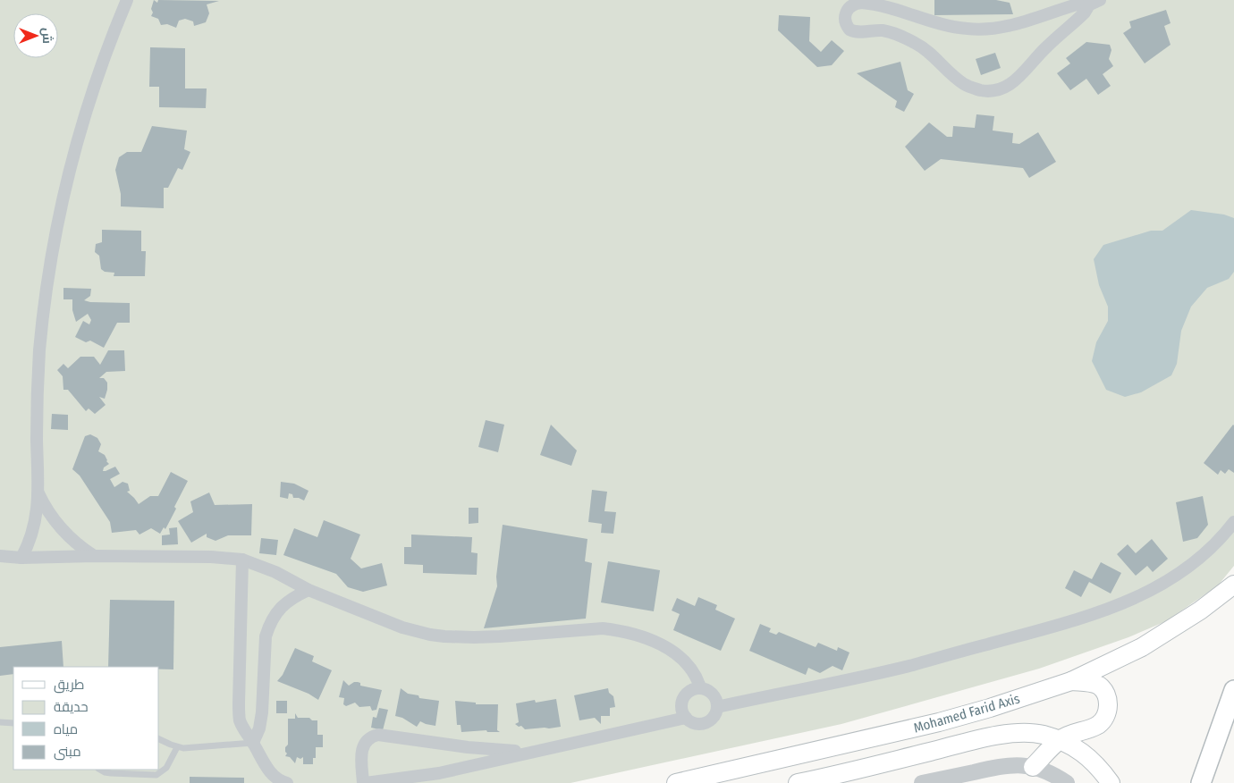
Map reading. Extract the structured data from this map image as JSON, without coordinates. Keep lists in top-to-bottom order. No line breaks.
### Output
{"streets":{"main road":["Mohamed Farid Axis"]},"legend":["طريق","حديقة","مياه","مبنى"],"north":"right"}
